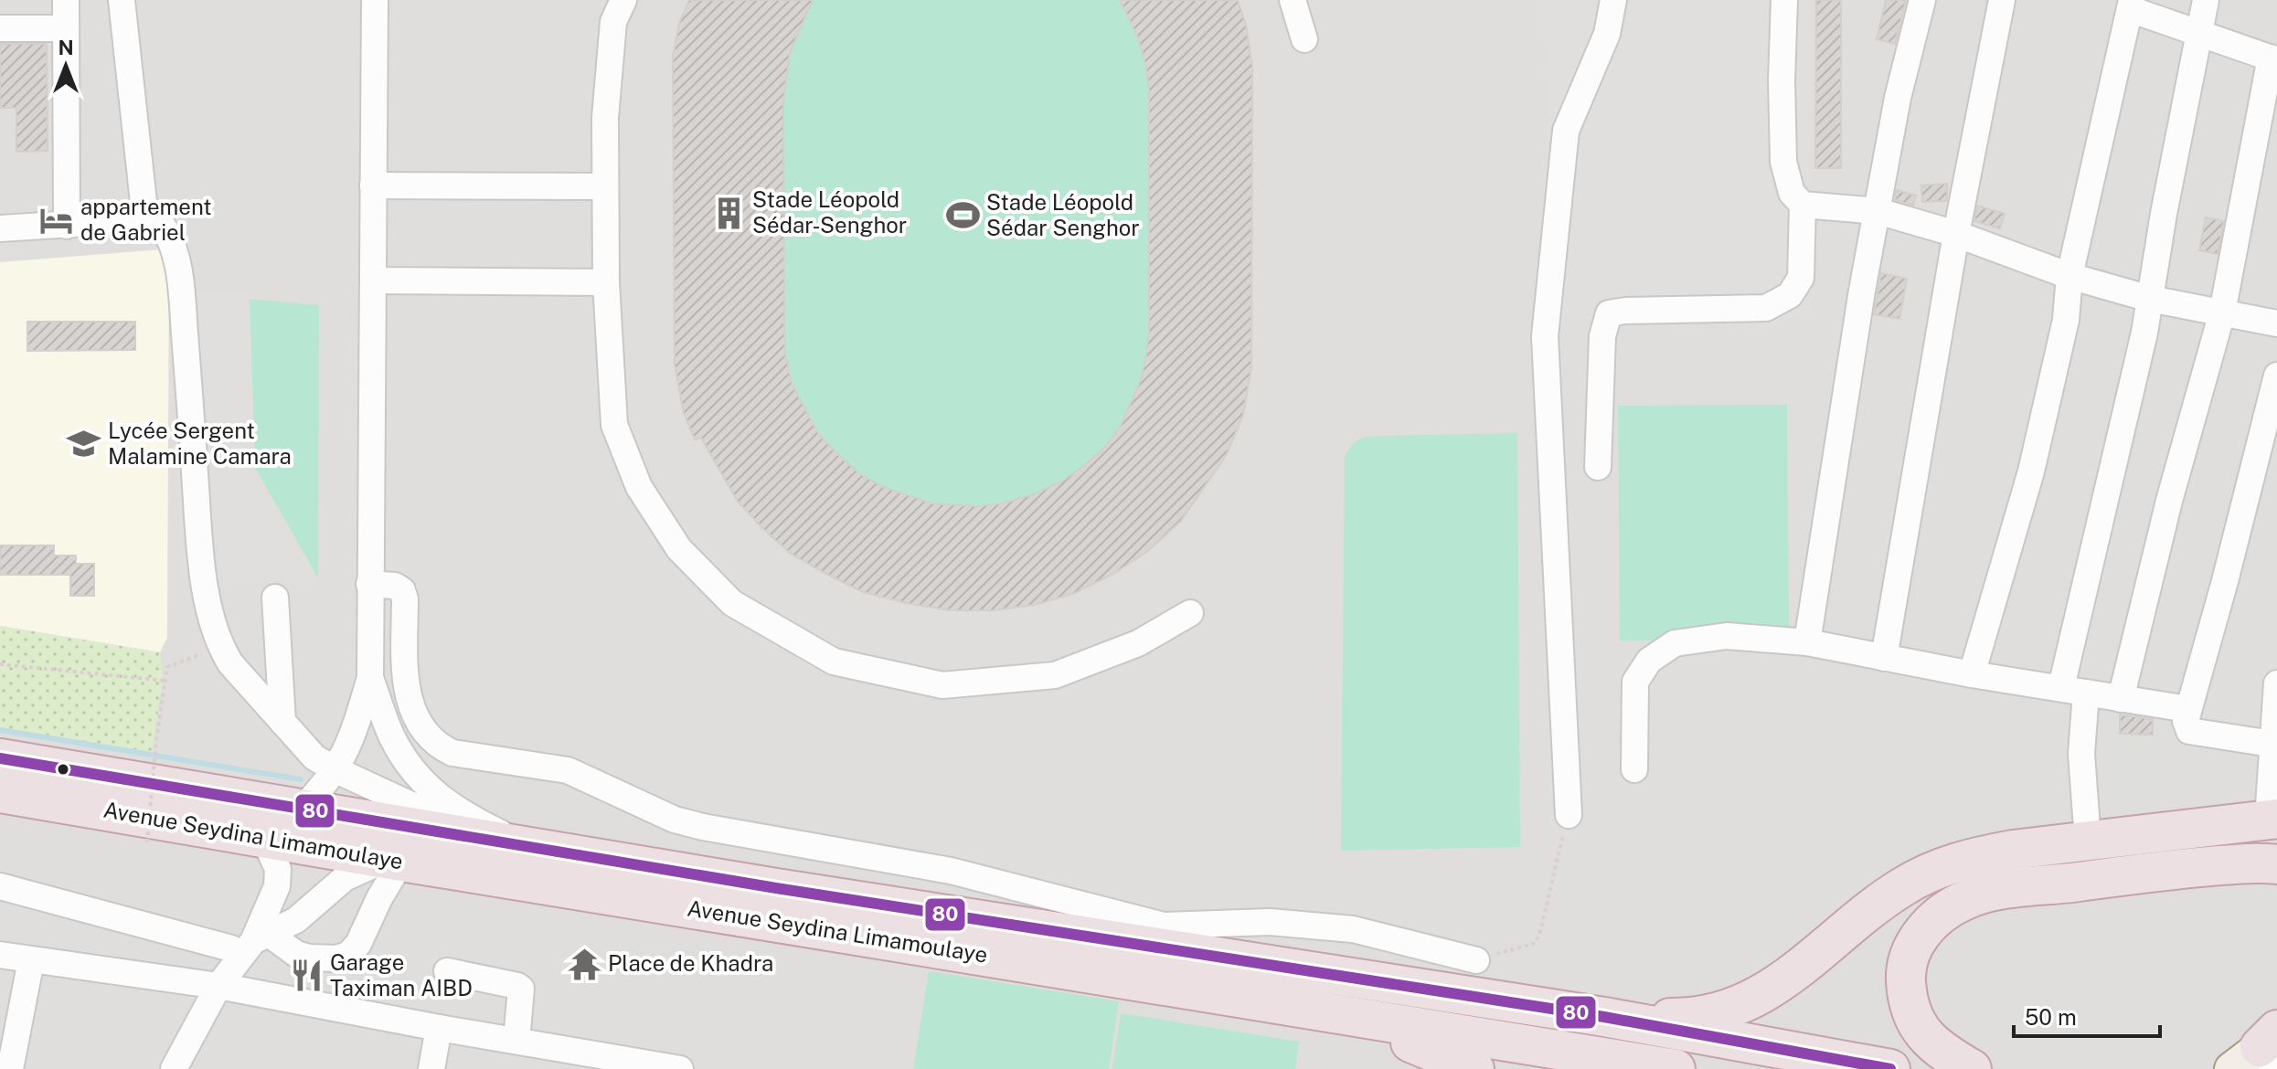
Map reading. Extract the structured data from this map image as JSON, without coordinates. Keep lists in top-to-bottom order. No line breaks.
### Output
{"streets":{"highway":["Avenue Seydina Limamoulaye"]},"places":{"building":["Stade Léopold Sédar-Senghor"],"sports":["Stade Léopold Sédar Senghor"],"hotel":["appartement de Gabriel"],"school or university":["Lycée Sergent Malamine Camara"],"temple":["Place de Khadra"],"restaurant":["Garage Taximan AIBD"]},"lines":["transit line 80"],"scale_bar":"50 m","north":"top"}
